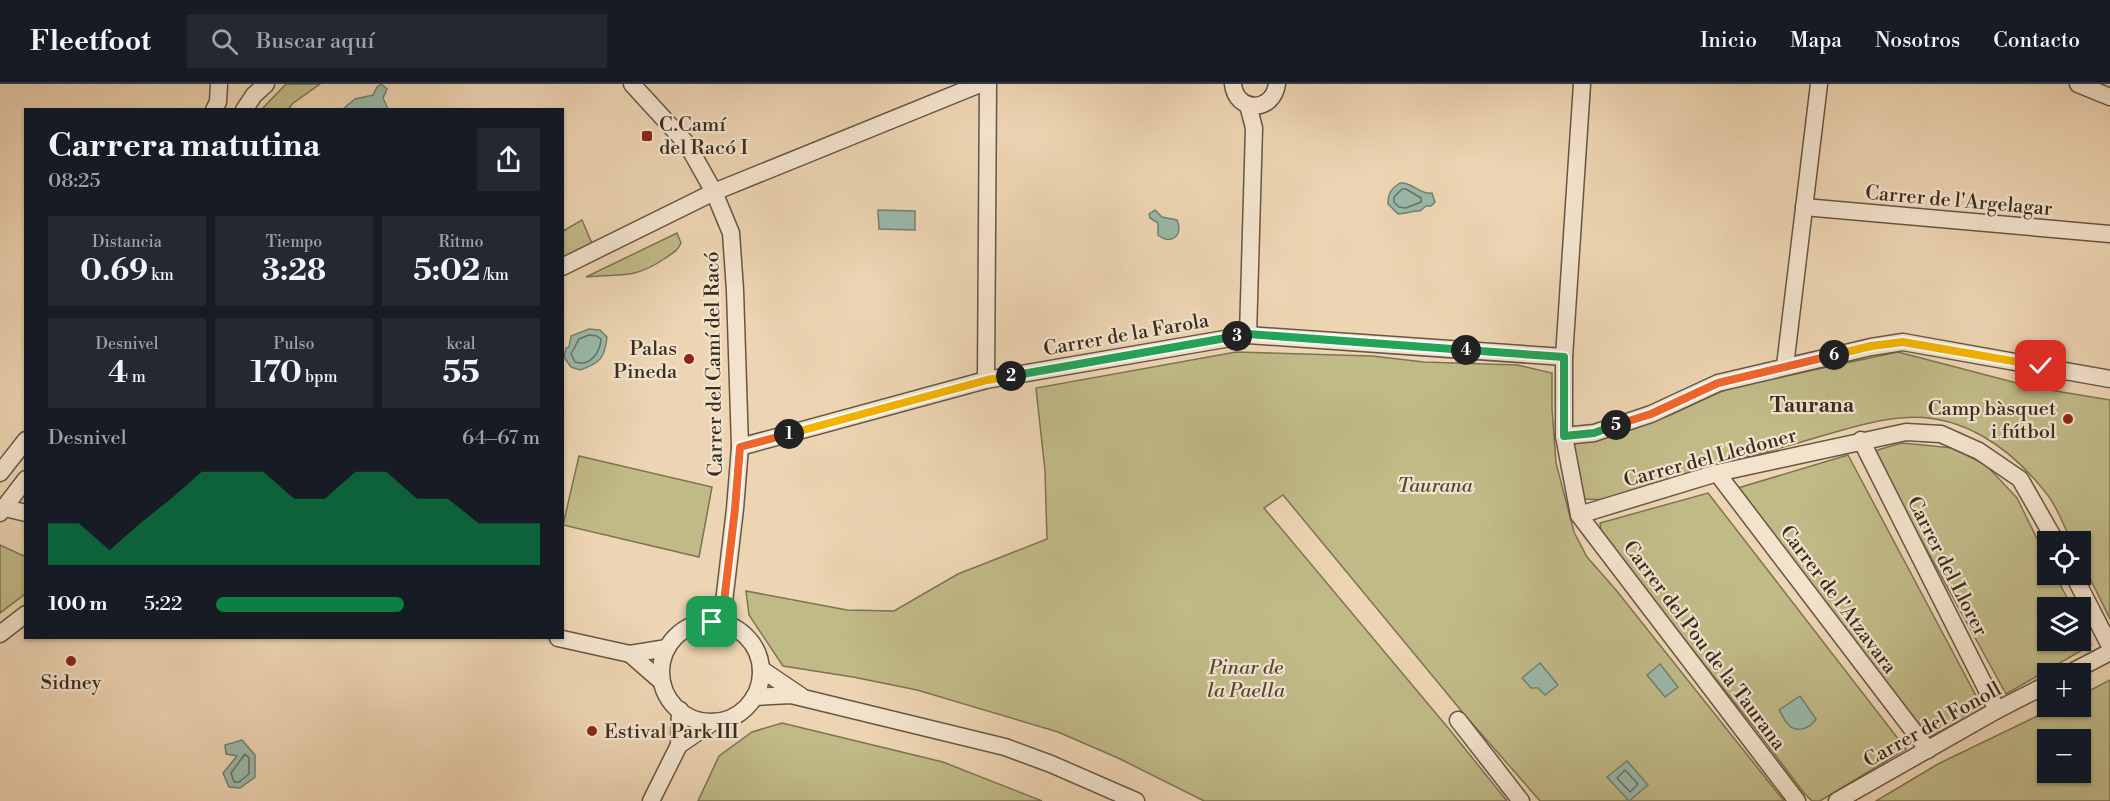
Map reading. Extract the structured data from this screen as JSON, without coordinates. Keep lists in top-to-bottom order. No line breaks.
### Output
{"streets":{"street":["Carrer de l'Argelagar","Carrer de la Farola","Carrer del Camí del Racó","Carrer del Lledoner","Carrer del Llorer","Carrer de l'Atzavara","Carrer del Pou de la Taurana","Carrer del Fonoll"]},"crossings":[["Carrer de la Farola","Carrer del Camí del Racó"],["Carrer del Lledoner","Carrer del Llorer"],["Carrer del Lledoner","Carrer de l'Atzavara"],["Carrer del Lledoner","Carrer del Pou de la Taurana"],["Carrer del Llorer","Carrer del Fonoll"],["Carrer de l'Atzavara","Carrer del Fonoll"]],"districts":["Taurana"],"parks":["Taurana","Pinar de la Paella"],"places":{"transit":["C.Camí del Racó I"],"other":["Palas Pineda","Camp bàsquet i fútbol","Sidney","Estival Park III"]},"page":{"header":"Fleetfoot","search":"Buscar aquí","nav":["Inicio","Mapa","Nosotros","Contacto"],"heading":["Carrera matutina","08:25"],"stats":[["Distancia","0.69 km"],["Tiempo","3:28"],["Ritmo","5:02 /km"],["Desnivel","4 m"],["Pulso","170 bpm"],["kcal","55"]],"pins":["3","4","6","2","5","1"],"chart":["Desnivel","64–67 m"],"map_buttons":["+","−"],"list":[{"name":"100 m","note":"5:22"}]}}
